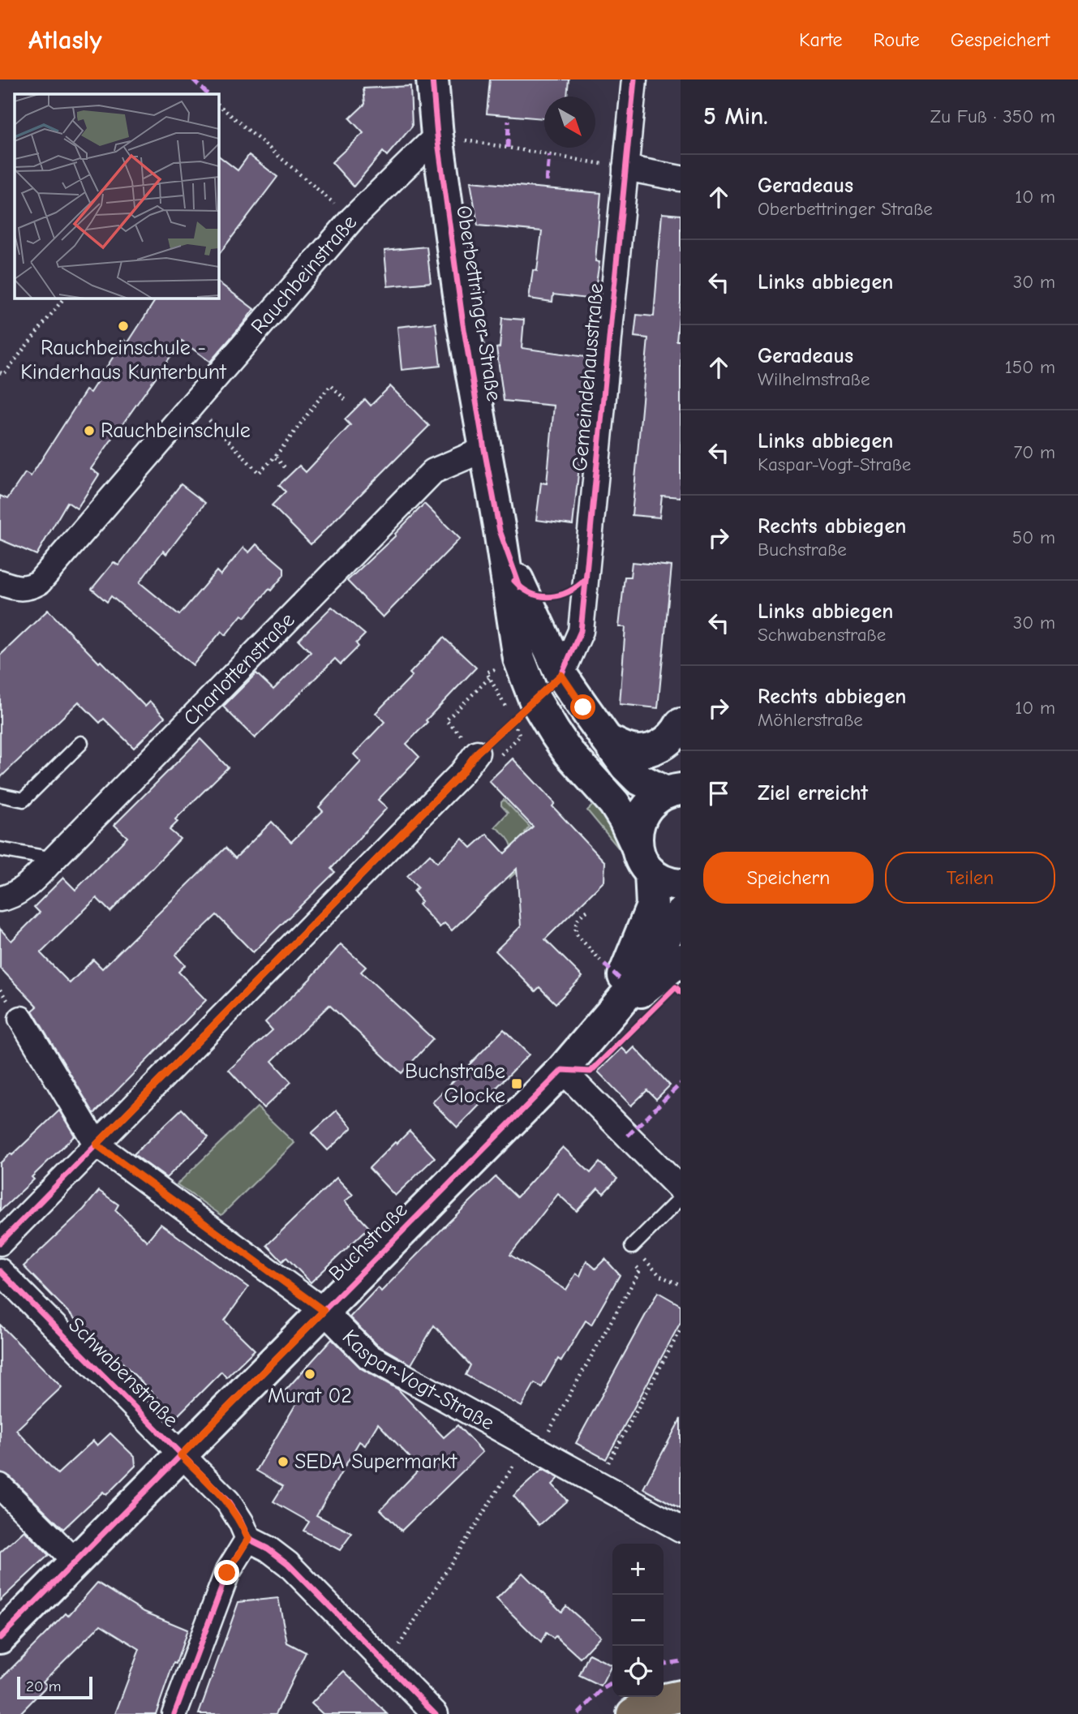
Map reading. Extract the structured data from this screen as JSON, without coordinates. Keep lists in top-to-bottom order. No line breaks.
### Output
{"streets":{"street":["Rauchbeinstraße","Oberbettringer Straße","Gemeindehausstraße","Charlottenstraße","Buchstraße","Schwabenstraße","Kaspar-Vogt-Straße"]},"crossings":[["Rauchbeinstraße","Oberbettringer Straße"],["Oberbettringer Straße","Gemeindehausstraße"],["Oberbettringer Straße","Charlottenstraße"],["Oberbettringer Straße","Buchstraße"],["Buchstraße","Schwabenstraße"],["Buchstraße","Kaspar-Vogt-Straße"]],"places":{"other":["Rauchbeinschule - Kinderhaus Kunterbunt","Rauchbeinschule","Murat 02","SEDA Supermarkt"],"transit":["Buchstraße Glocke"]},"scale_bar":"20 m","north":"bottom right","page":{"header":"Atlasly","nav":["Karte","Route","Gespeichert"],"heading":["5 Min.","Zu Fuß · 350 m"],"list":[["Geradeaus","Oberbettringer Straße","10 m"],["Links abbiegen","30 m"],["Geradeaus","Wilhelmstraße","150 m"],["Links abbiegen","Kaspar-Vogt-Straße","70 m"],["Rechts abbiegen","Buchstraße","50 m"],["Links abbiegen","Schwabenstraße","30 m"],["Rechts abbiegen","Möhlerstraße","10 m"],"Ziel erreicht"],"buttons":["Speichern","Teilen"],"map_buttons":["+","−"],"scale":"20 m"}}
